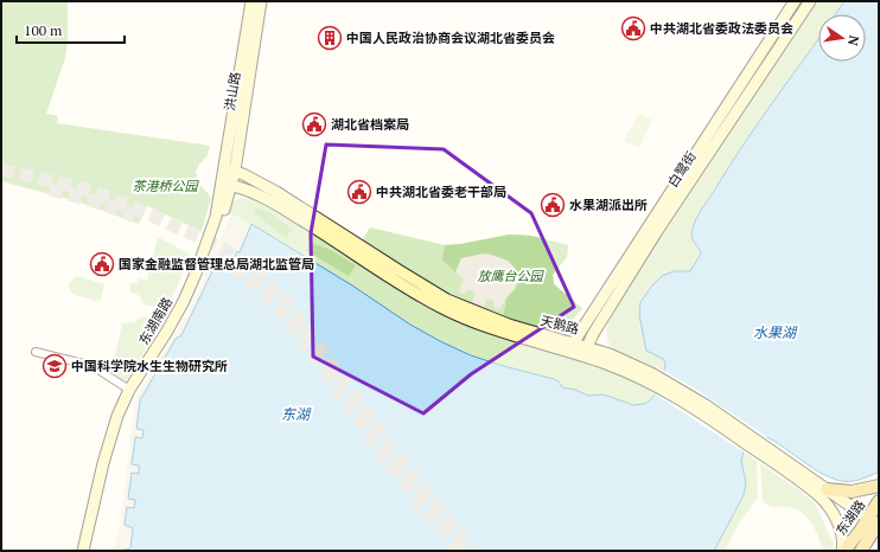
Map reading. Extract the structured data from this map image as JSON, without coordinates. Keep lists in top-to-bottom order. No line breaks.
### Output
{"streets":{"main road":["洪山路","白鹭街","东湖南路","天鹅路","东湖路"]},"crossings":[["洪山路","东湖南路"],["洪山路","天鹅路"],["白鹭街","天鹅路"],["东湖南路","天鹅路"],["天鹅路","东湖路"]],"water":["水果湖","东湖"],"parks":["茶港桥公园","放鹰台公园"],"places":{"public building":["中共湖北省委政法委员会","湖北省档案局","中共湖北省委老干部局","水果湖派出所","国家金融监督管理总局湖北监管局"],"building":["中国人民政治协商会议湖北省委员会"],"school or university":["中国科学院水生生物研究所"]},"scale_bar":"100 m","north":"right"}
